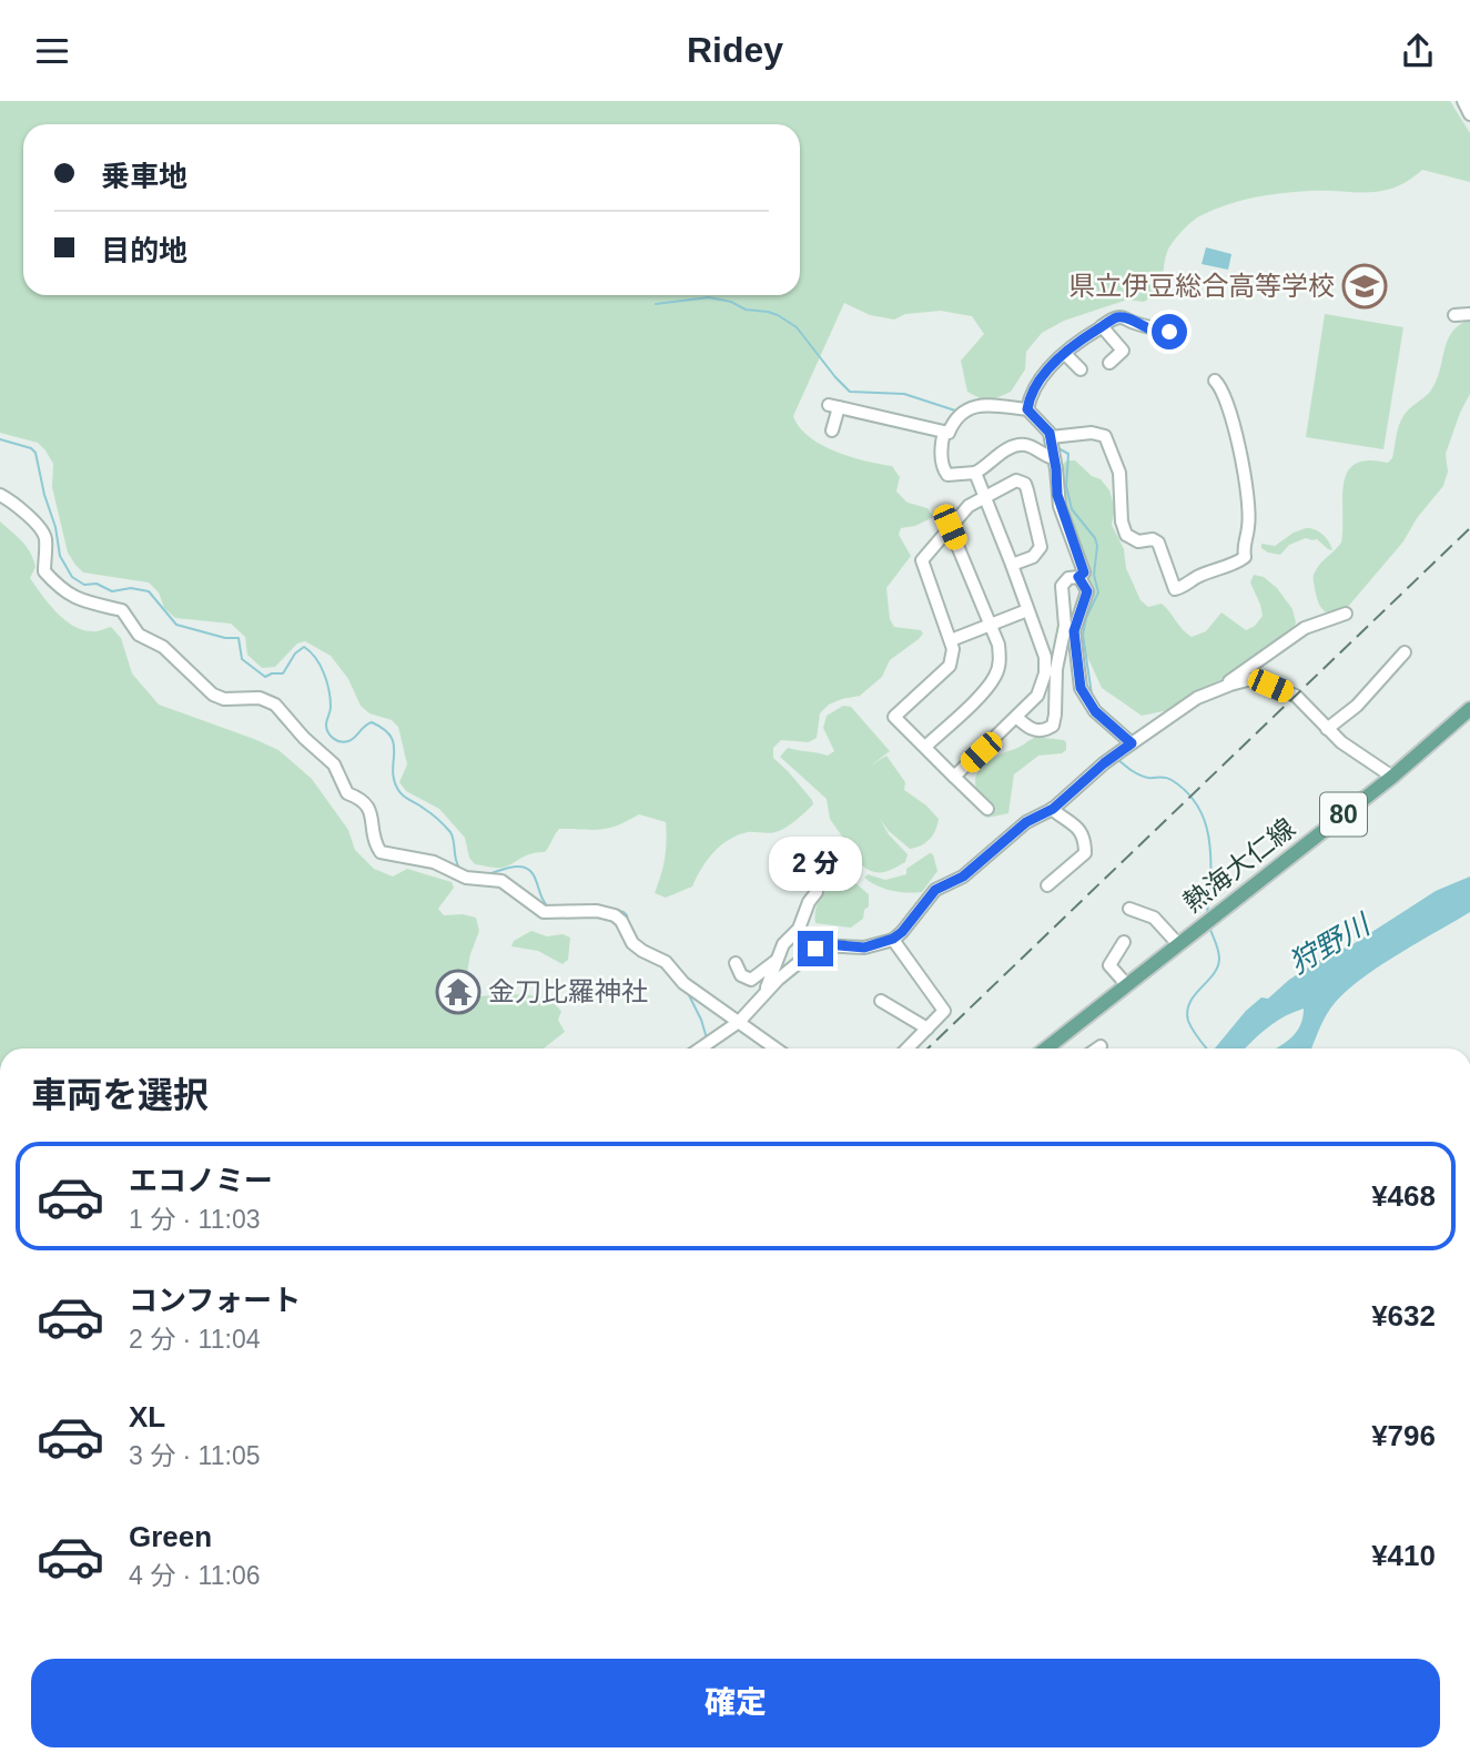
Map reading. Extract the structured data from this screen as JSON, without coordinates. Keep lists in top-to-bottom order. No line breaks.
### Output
{"streets":{"main road":["80","熱海大仁線"]},"water":["狩野川"],"places":{"school or university":["県立伊豆総合高等学校"],"temple":["金刀比羅神社"]},"page":{"header":"Ridey","banner":["乗車地","目的地"],"bubble":"2 分","heading":"車両を選択","list":[{"name":"エコノミー","note":"1 分 · 11:03","value":"¥468"},{"name":"コンフォート","note":"2 分 · 11:04","value":"¥632"},{"name":"XL","note":"3 分 · 11:05","value":"¥796"},{"name":"Green","note":"4 分 · 11:06","value":"¥410"}],"buttons":"確定"}}
